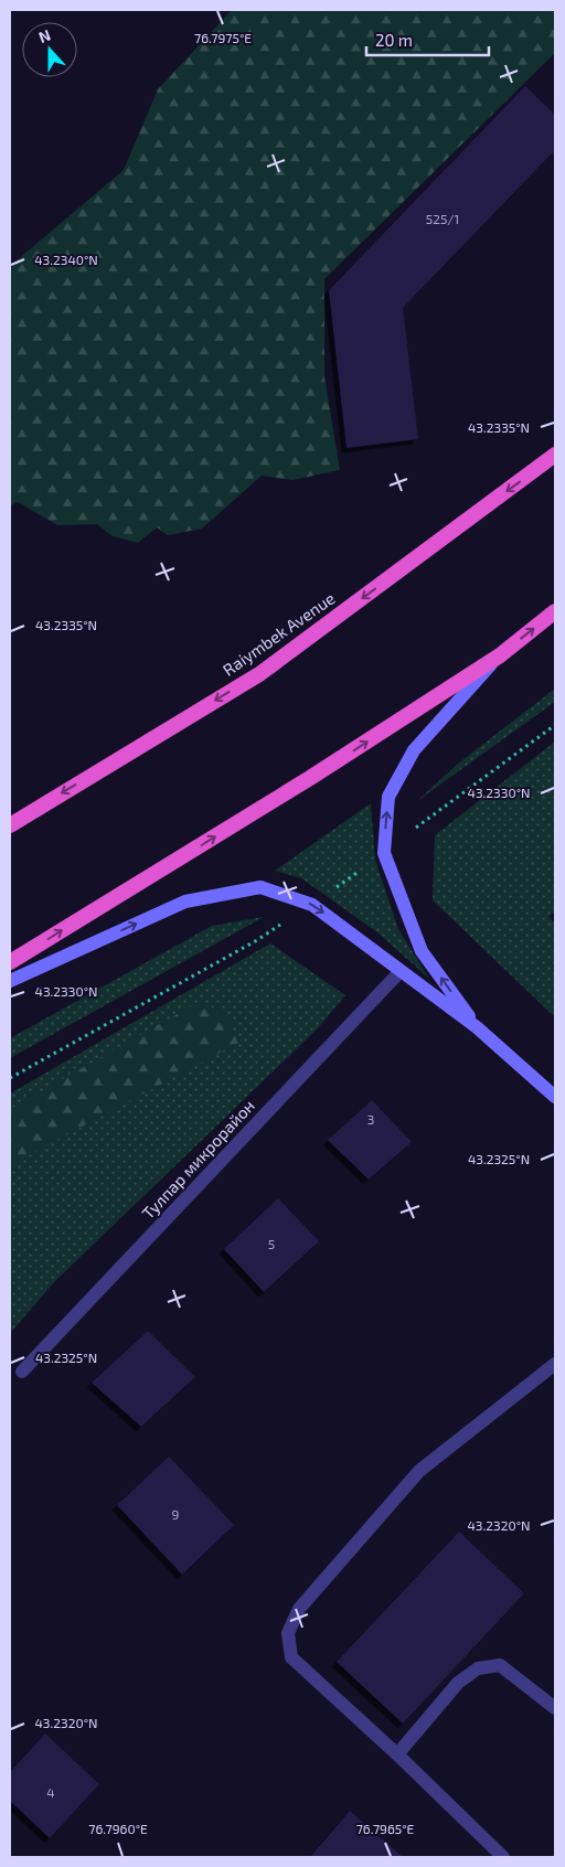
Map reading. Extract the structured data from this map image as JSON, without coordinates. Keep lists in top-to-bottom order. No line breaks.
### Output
{"streets":{"highway":["Raiymbek Avenue"],"lane":["Тулпар микрорайон"]},"house_numbers":["525/1","3","5","9","4"],"scale_bar":"20 m","north":"top","coordinates":["76.7975°E","43.2340°N","43.2335°N","43.2330°N","43.2325°N","43.2320°N","76.7960°E","76.7965°E"]}
